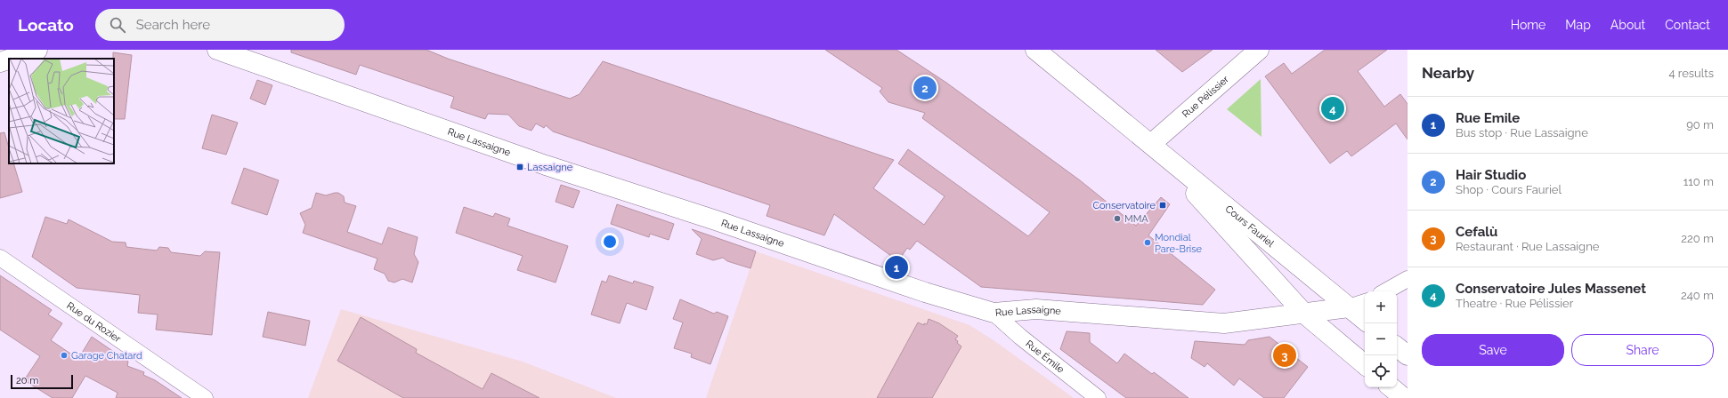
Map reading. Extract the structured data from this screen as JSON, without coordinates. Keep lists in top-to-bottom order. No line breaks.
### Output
{"streets":{"street":["Rue Pélissier","Rue Lassaigne","Cours Fauriel","Rue du Rozier","Rue Émile"]},"crossings":[["Rue Pélissier","Cours Fauriel"],["Rue Lassaigne","Cours Fauriel"],["Rue Lassaigne","Rue Émile"]],"places":{"transit":["Lassaigne","Conservatoire"],"other":["MMA","Mondial Pare-Brise","Garage Chatard"]},"scale_bar":"20 m","page":{"header":"Locato","search":"Search here","nav":["Home","Map","About","Contact"],"heading":["Nearby","4 results"],"pins":["2","4","1","3"],"list":[{"mark":"1","name":"Rue Emile","note":"Bus stop · Rue Lassaigne","value":"90 m"},{"mark":"2","name":"Hair Studio","note":"Shop · Cours Fauriel","value":"110 m"},{"mark":"3","name":"Cefalù","note":"Restaurant · Rue Lassaigne","value":"220 m"},{"mark":"4","name":"Conservatoire Jules Massenet","note":"Theatre · Rue Pélissier","value":"240 m"}],"map_buttons":["+","−"],"buttons":["Save","Share"],"scale":"20 m"}}
